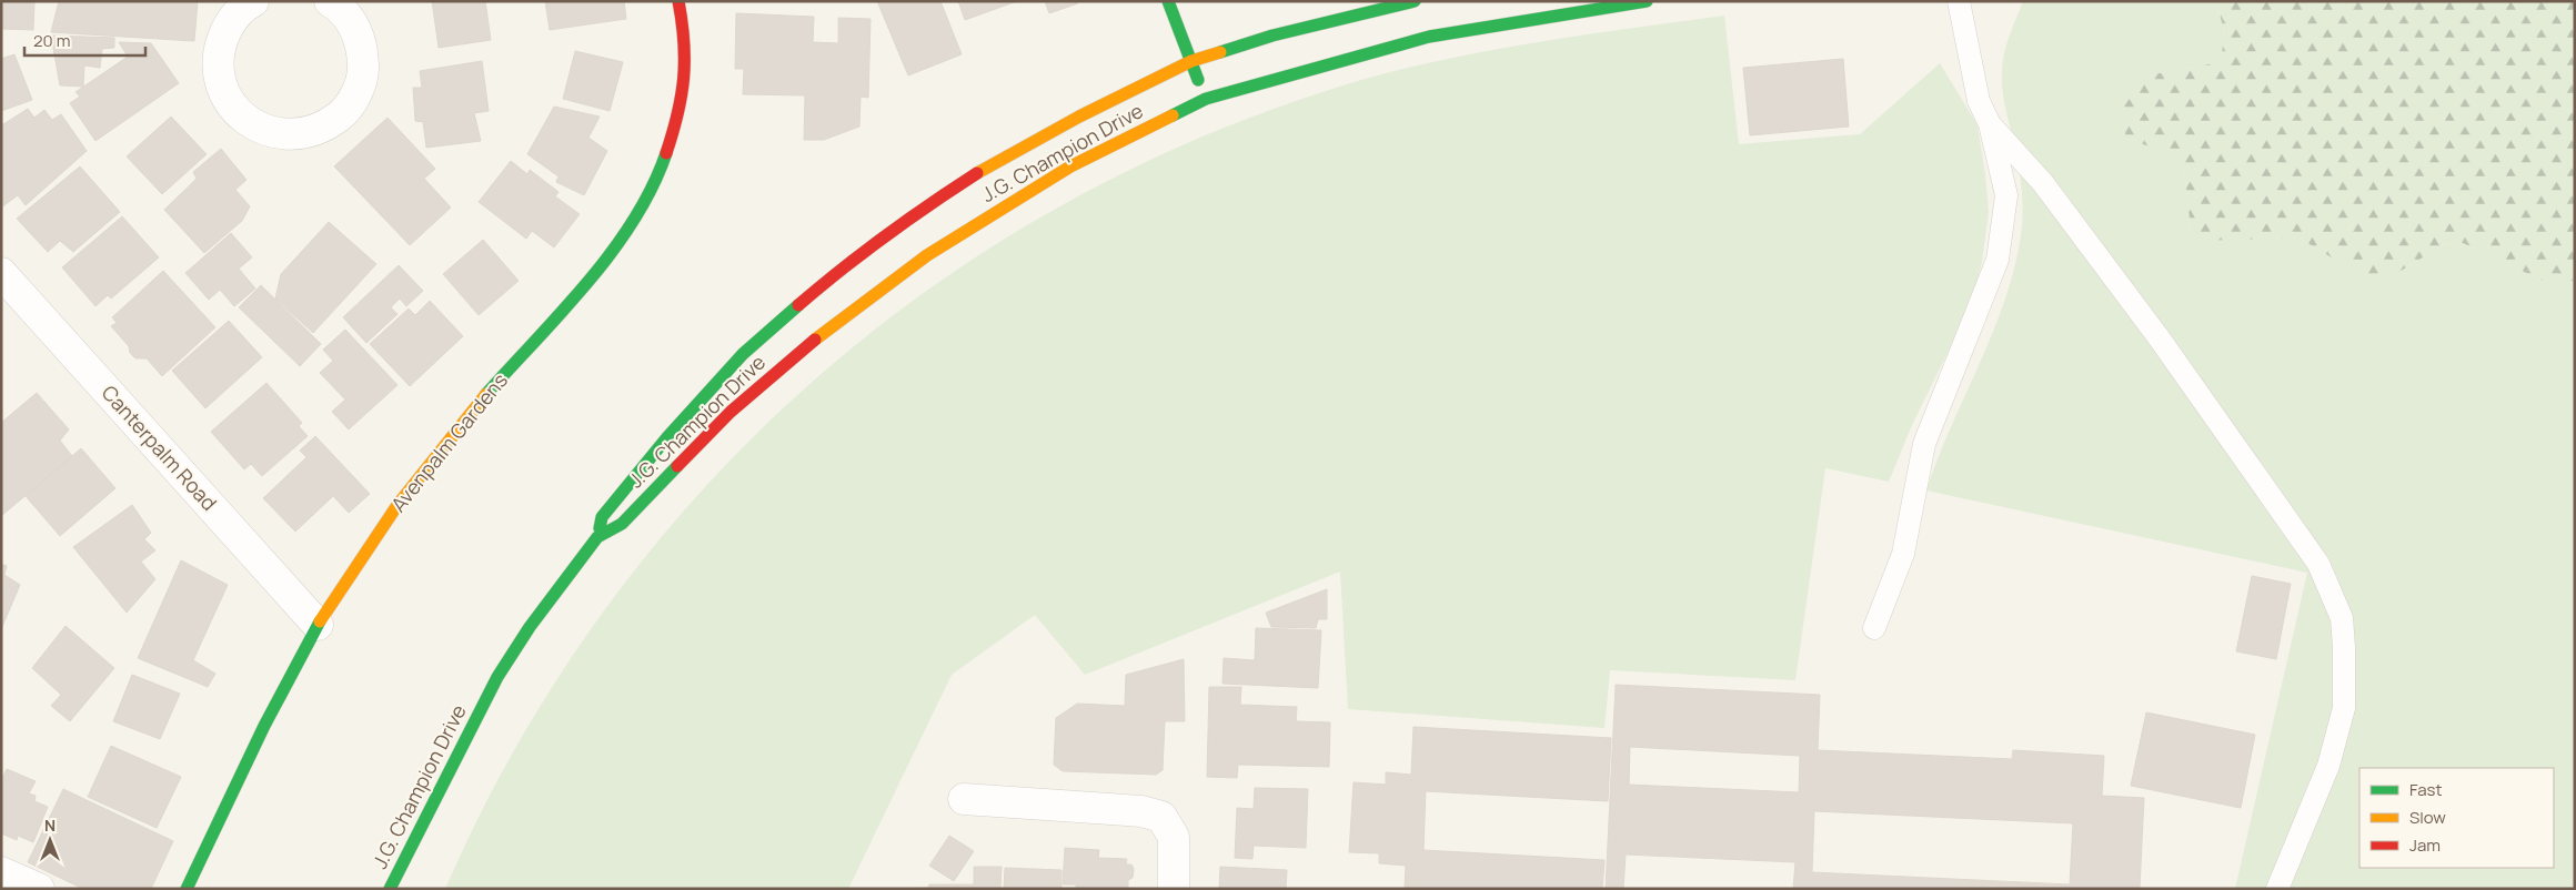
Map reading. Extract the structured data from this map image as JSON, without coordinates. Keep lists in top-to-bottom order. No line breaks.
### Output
{"streets":{"main road":["J.G. Champion Drive","Avenpalm Gardens"],"street":["Canterpalm Road"]},"crossings":[["Avenpalm Gardens","Canterpalm Road"]],"legend":["Fast","Slow","Jam"],"scale_bar":"20 m","north":"top"}
